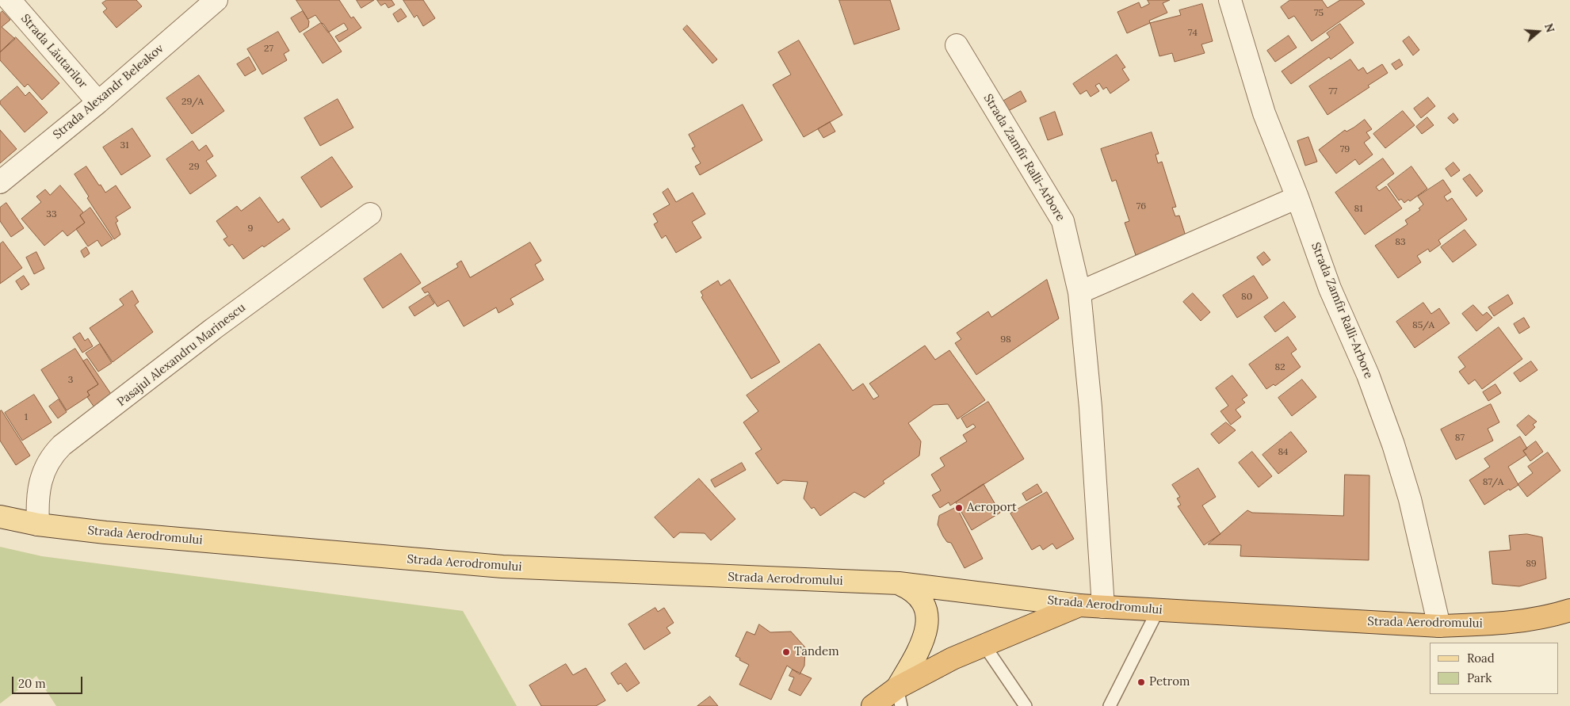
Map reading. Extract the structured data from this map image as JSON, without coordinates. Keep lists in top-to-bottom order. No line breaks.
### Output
{"streets":{"highway":["Strada Aerodromului"],"street":["Strada Lăutarilor","Strada Alexandr Beleakov","Strada Zamfir Ralli-Arbore","Pasajul Alexandru Marinescu"]},"crossings":[["Strada Lăutarilor","Strada Alexandr Beleakov"],["Strada Zamfir Ralli-Arbore","Strada Aerodromului"],["Pasajul Alexandru Marinescu","Strada Aerodromului"]],"places":["Aeroport","Tandem","Petrom"],"house_numbers":["75","74","27","77","29/A","31","79","29","76","81","33","9","83","80","85/A","98","82","3","1","87","84","87/A","89"],"legend":["Road","Park"],"scale_bar":"20 m","north":"right"}
